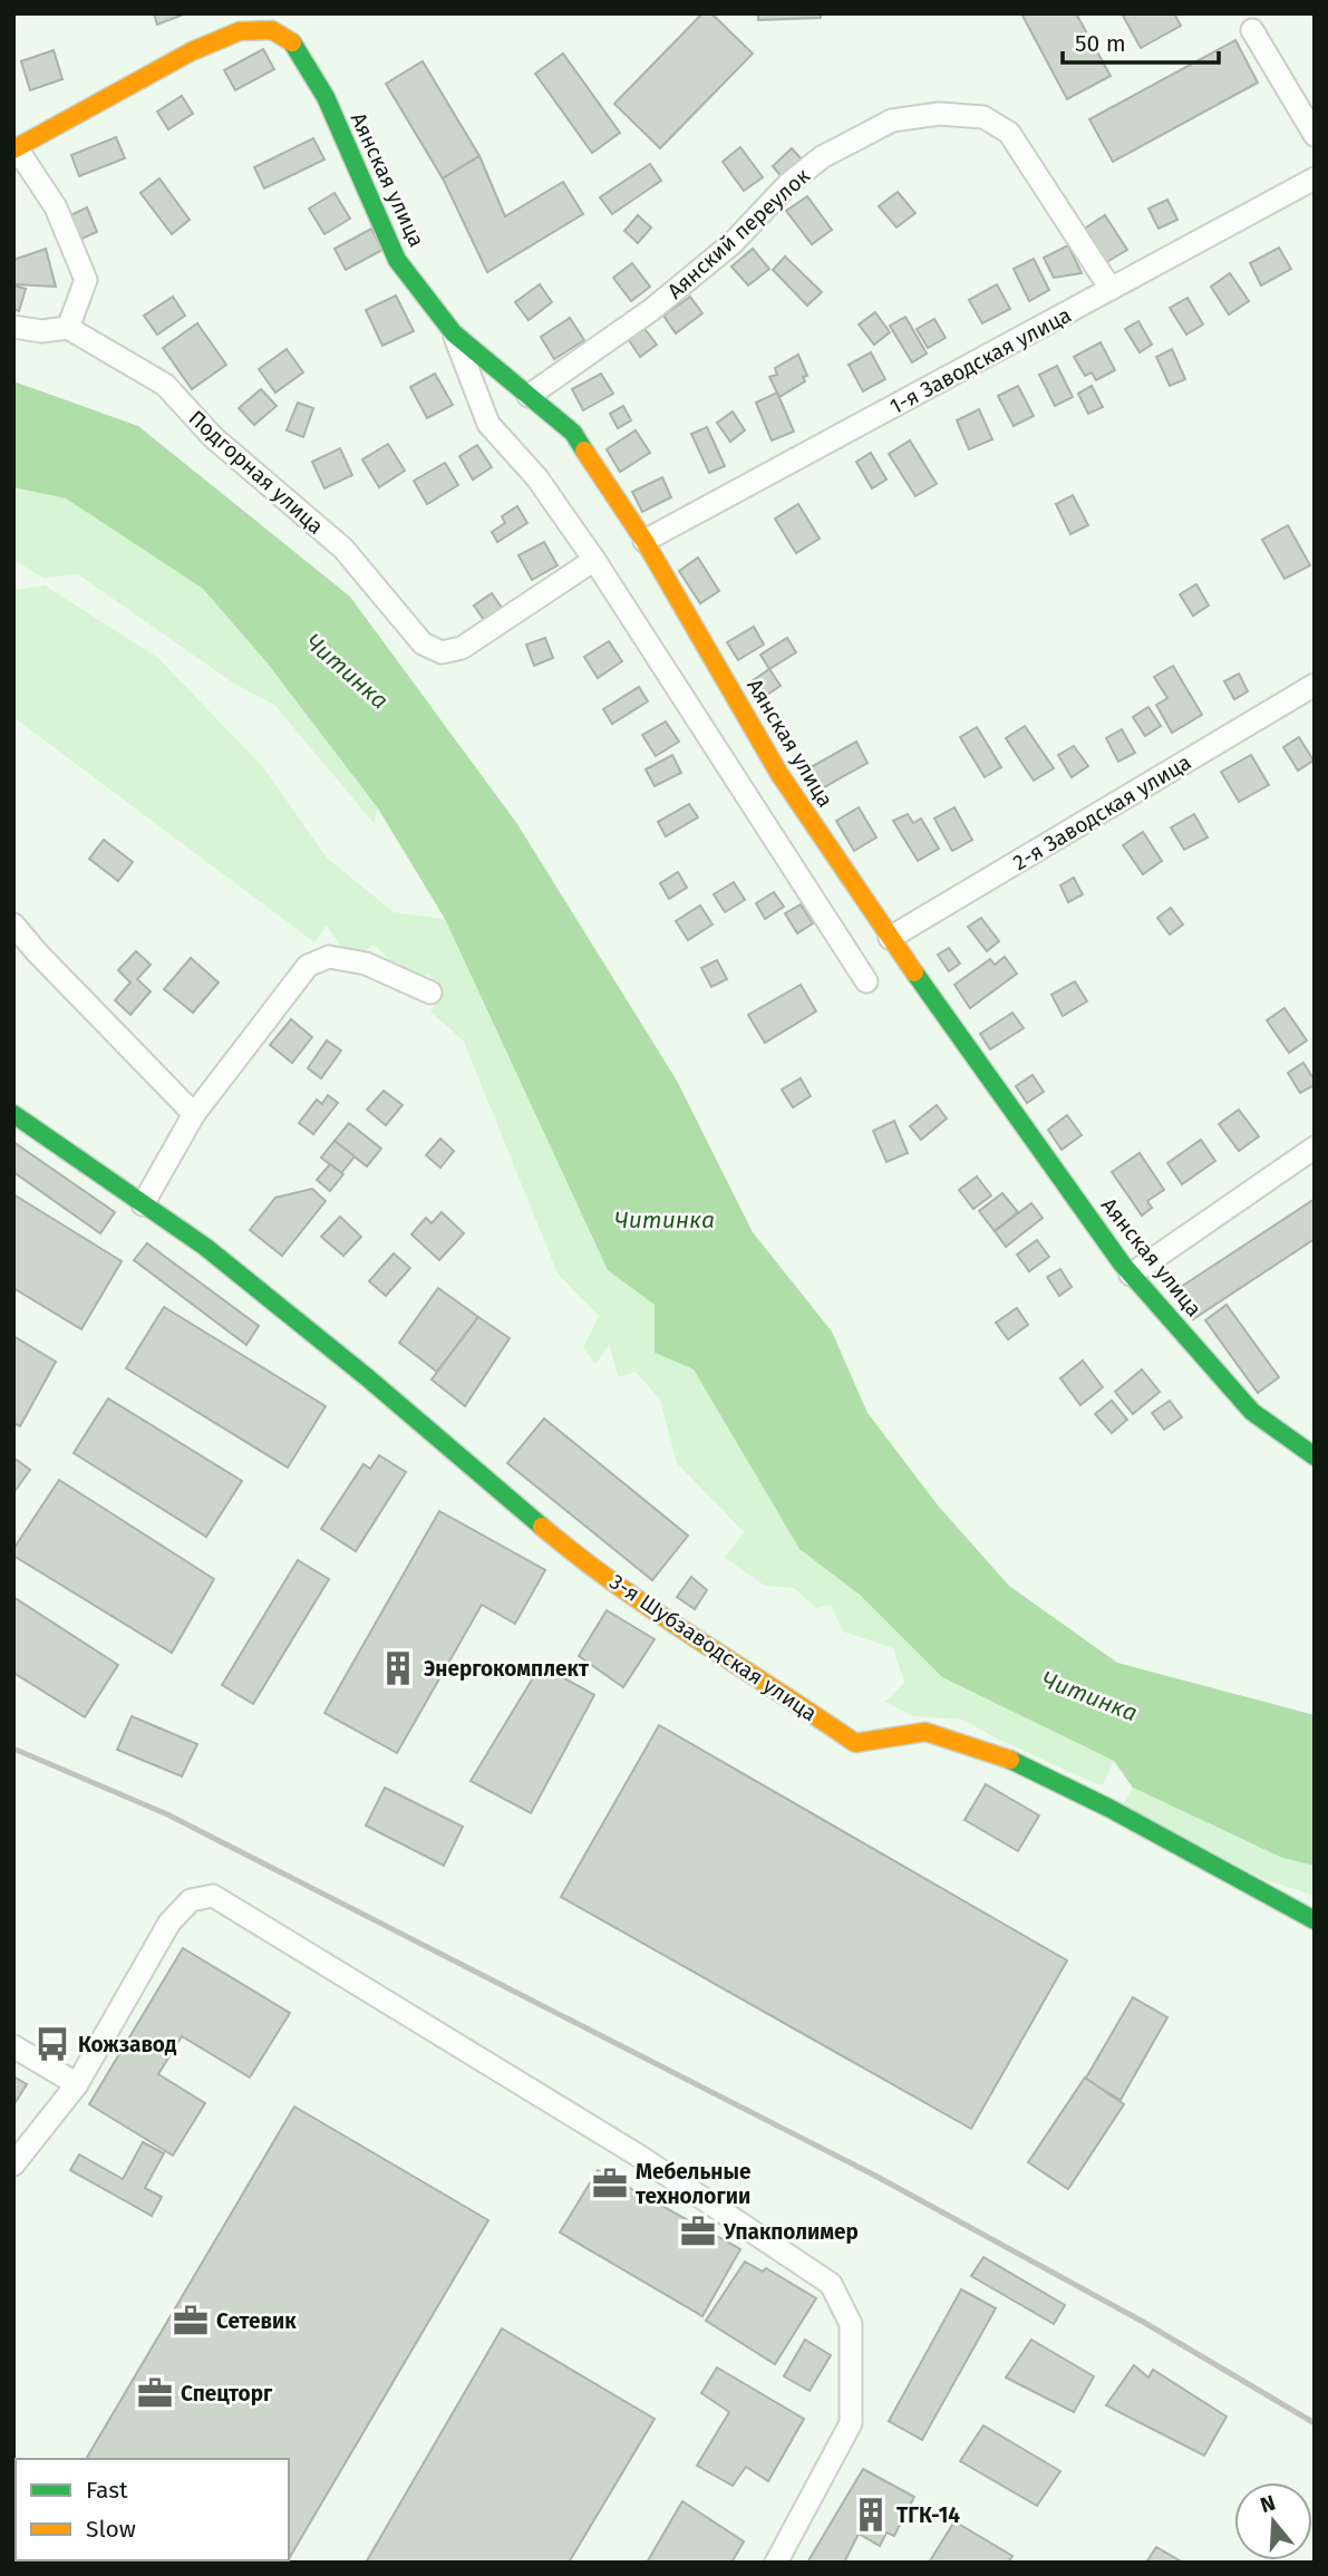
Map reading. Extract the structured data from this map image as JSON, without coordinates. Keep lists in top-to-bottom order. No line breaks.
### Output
{"streets":{"street":["Аянская улица","Аянский переулок","1-я Заводская улица","Подгорная улица","2-я Заводская улица","3-я Шубзаводская улица"]},"crossings":[["Аянская улица","Аянский переулок"],["Аянская улица","1-я Заводская улица"],["Аянская улица","2-я Заводская улица"],["Аянский переулок","1-я Заводская улица"]],"water":["Читинка"],"places":{"building":["Энергокомплект","ТГК-14"],"bus stop":["Кожзавод"],"office":["Мебельные технологии","Упакполимер","Сетевик","Спецторг"]},"legend":["Fast","Slow"],"scale_bar":"50 m","north":"top"}
